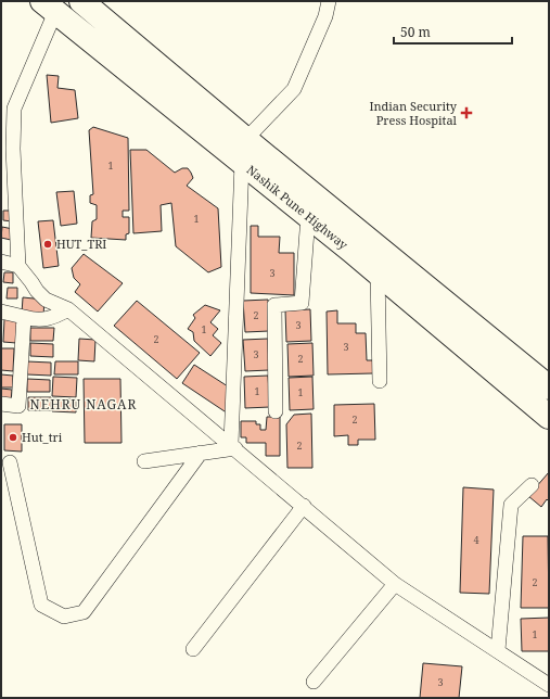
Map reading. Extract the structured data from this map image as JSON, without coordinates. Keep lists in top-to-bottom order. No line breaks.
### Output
{"streets":{"highway":["Nashik Pune Highway"]},"districts":["NEHRU NAGAR"],"places":{"health":["Indian Security Press Hospital"],"other":["HUT_TRI","Hut_tri"]},"house_numbers":["1","1","3","2","3","1","2","3","3","2","1","1","2","2","4","2","1","3"],"scale_bar":"50 m"}
